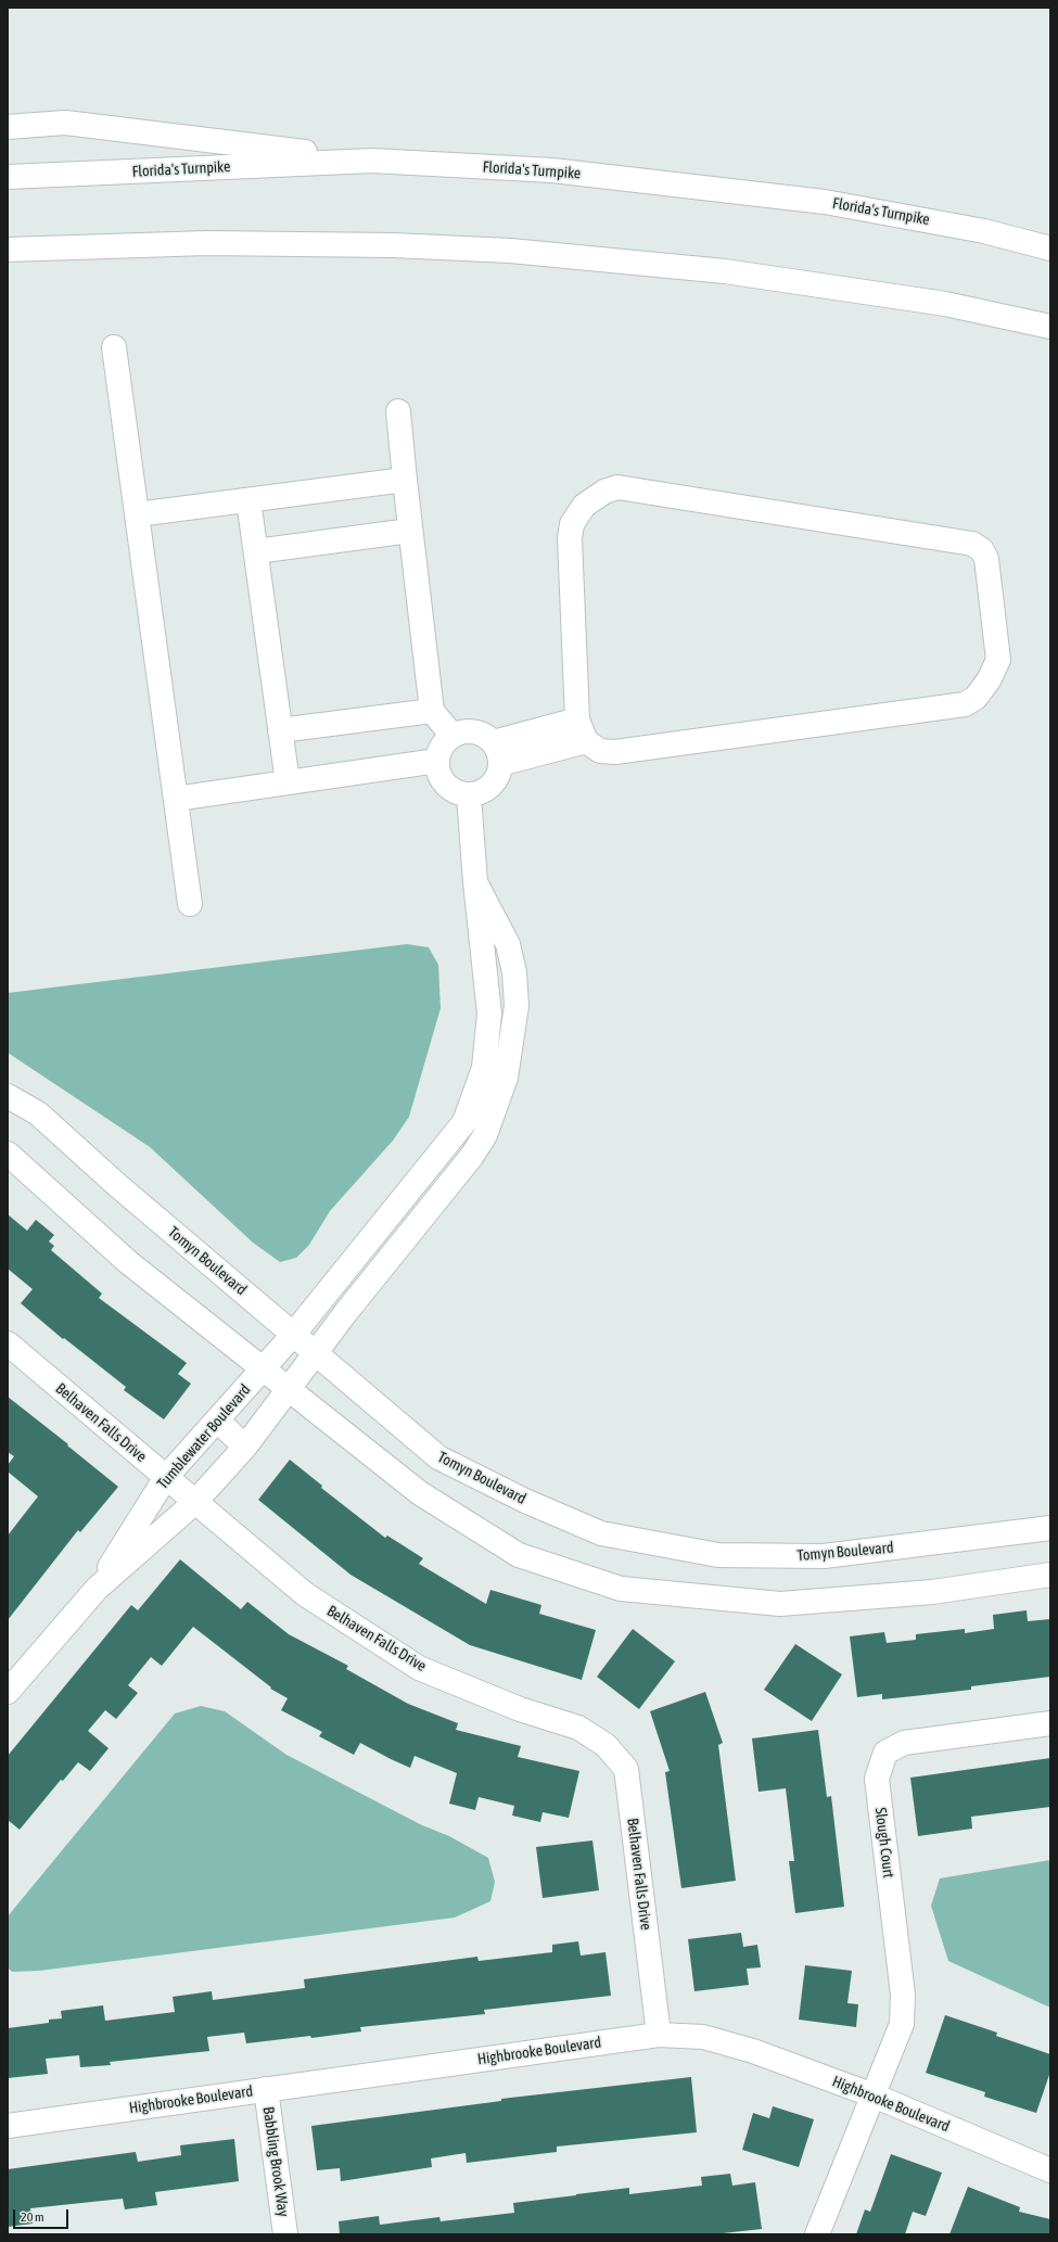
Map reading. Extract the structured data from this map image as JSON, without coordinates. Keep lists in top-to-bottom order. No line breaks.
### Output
{"streets":{"main road":["Florida's Turnpike","Tomyn Boulevard","Belhaven Falls Drive","Tumblewater Boulevard","Slough Court","Highbrooke Boulevard","Babbling Brook Way"]},"crossings":[["Tomyn Boulevard","Tumblewater Boulevard"],["Belhaven Falls Drive","Tumblewater Boulevard"],["Belhaven Falls Drive","Highbrooke Boulevard"],["Slough Court","Highbrooke Boulevard"],["Highbrooke Boulevard","Babbling Brook Way"]],"scale_bar":"20 m"}
